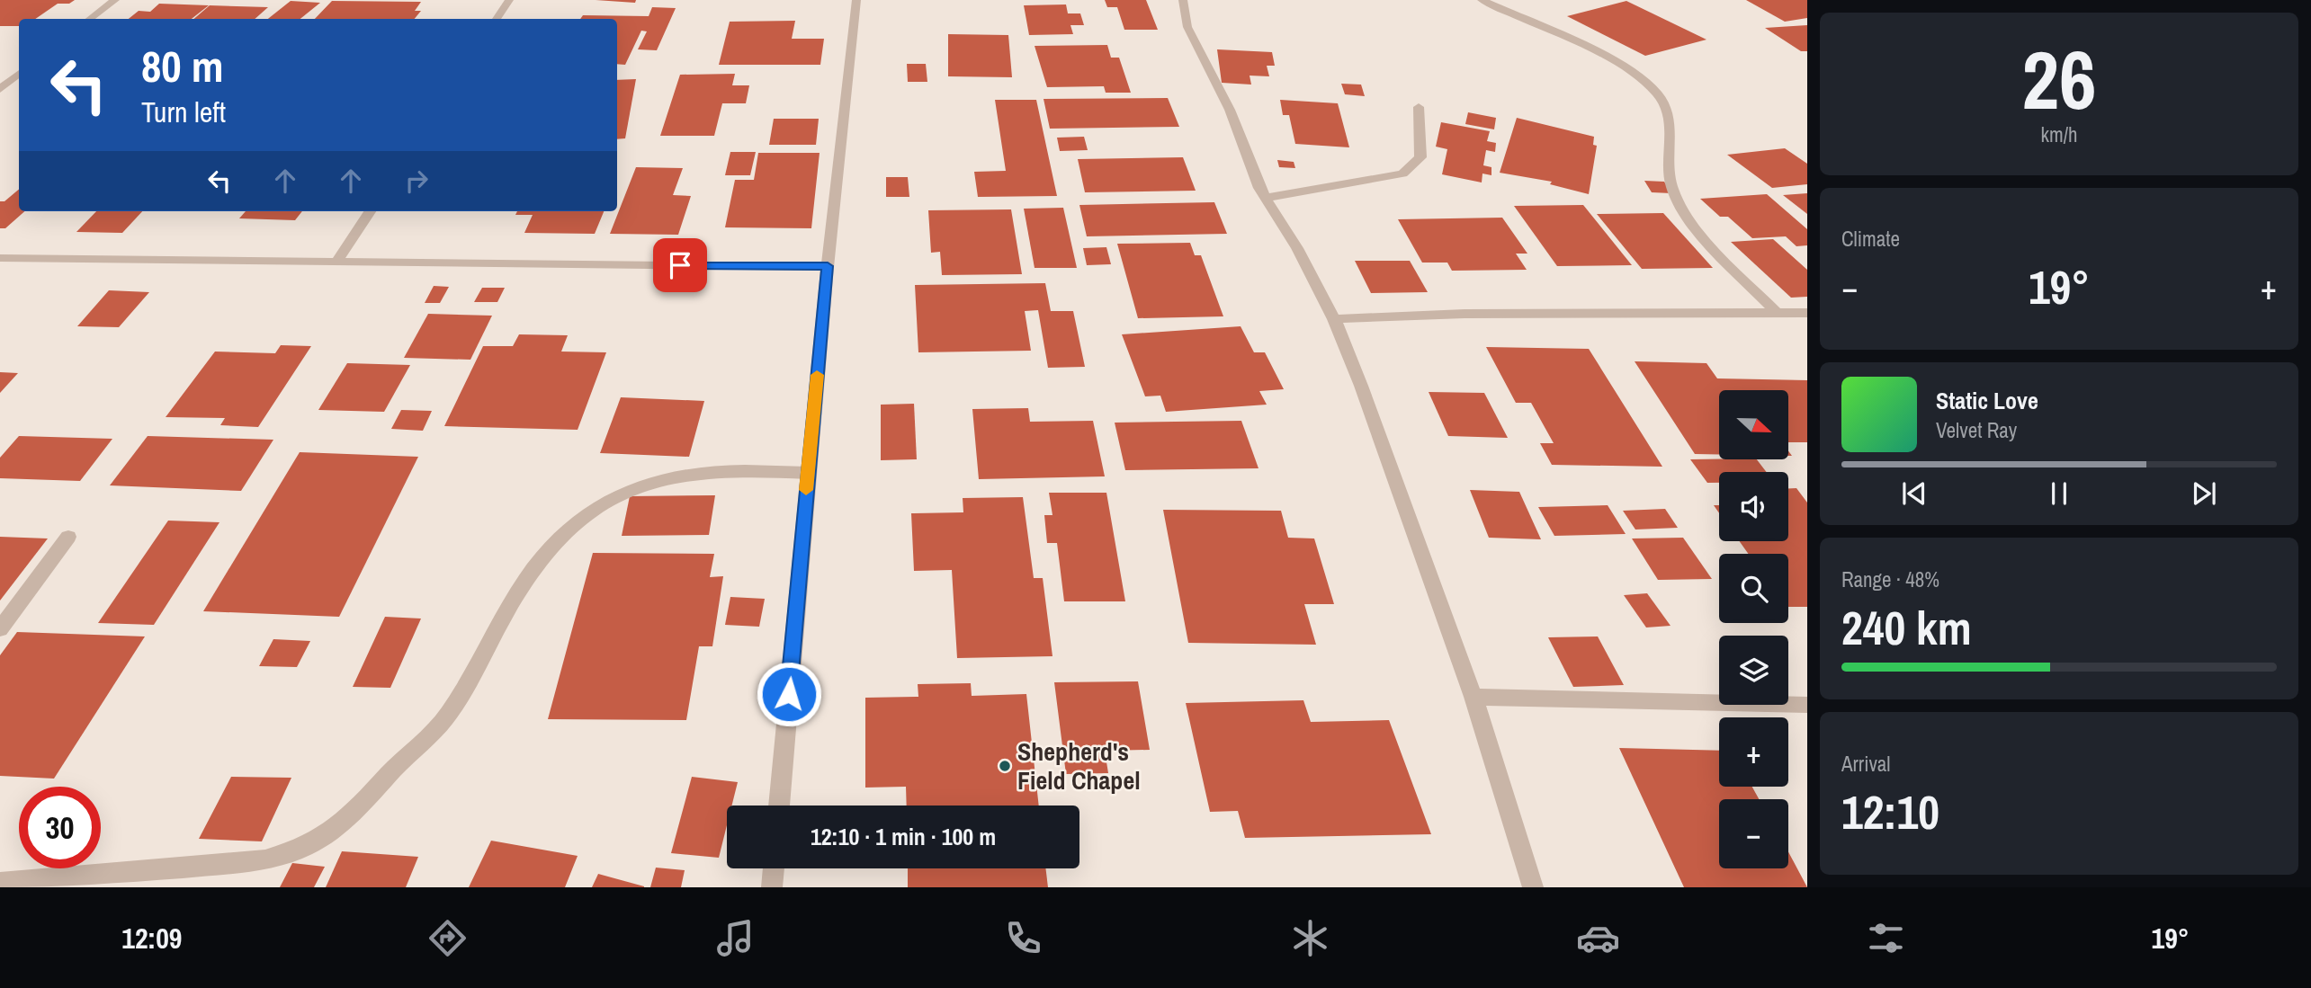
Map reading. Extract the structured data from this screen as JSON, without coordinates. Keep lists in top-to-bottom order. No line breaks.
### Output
{"places":["Shepherd's Field Chapel"],"north":"right","page":{"tile":[["26","km/h"],"Climate",["Range · 48%","240 km"],["Arrival","12:10"]],"turn":["80 m","Turn left"],"heat":["−","19°","+"],"song":["Static Love","Velvet Ray"],"map_buttons":["+","−"],"limit":"30","trip":"12:10 · 1 min · 100 m","tabs":["12:09","19°"]}}
